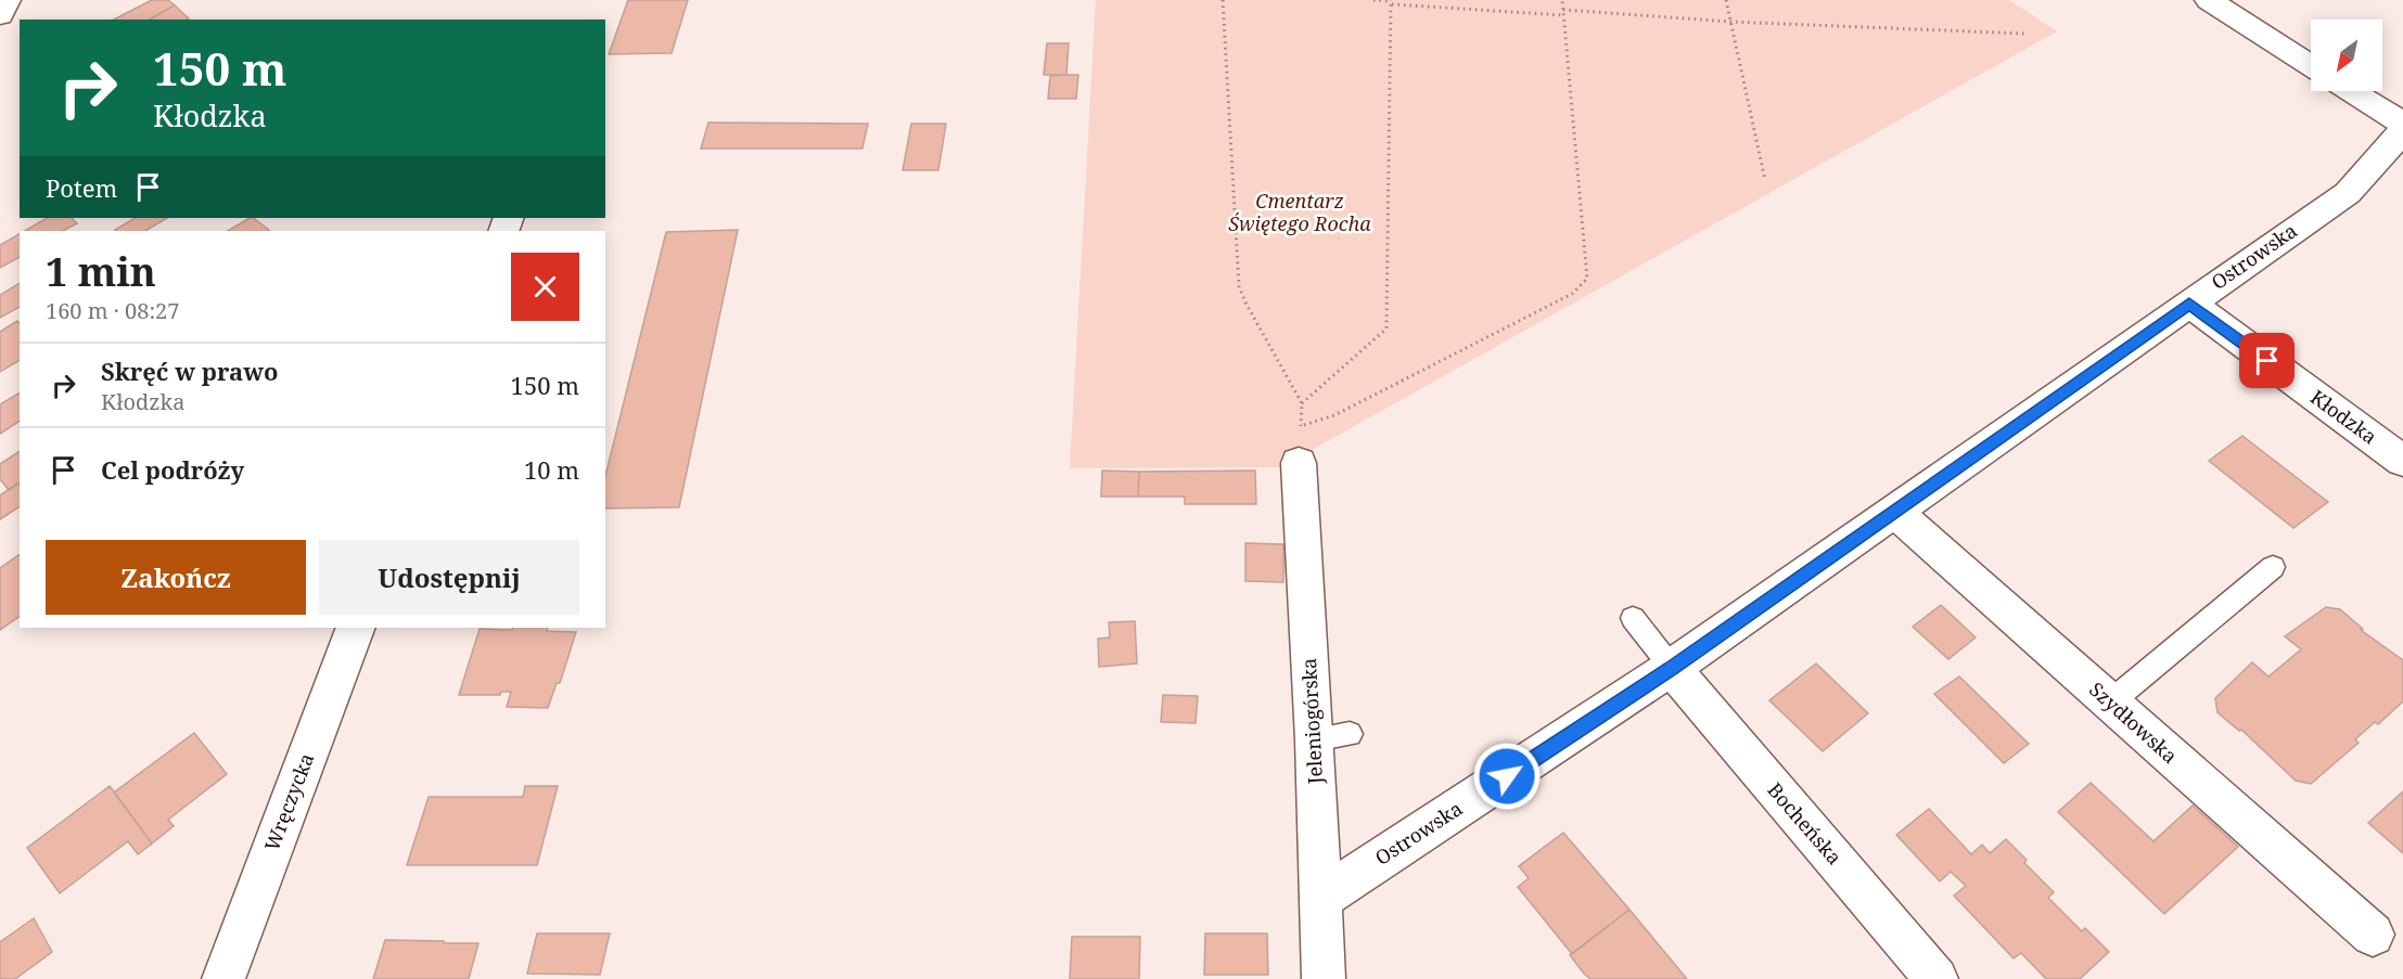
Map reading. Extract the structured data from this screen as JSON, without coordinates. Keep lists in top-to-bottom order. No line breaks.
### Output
{"streets":{"street":["Ostrowska","Kłodzka","Jeleniogórska","Szydłowska","Wręczycka","Bocheńska"]},"crossings":[["Ostrowska","Kłodzka"],["Ostrowska","Jeleniogórska"],["Ostrowska","Szydłowska"],["Ostrowska","Bocheńska"]],"parks":["Cmentarz Świętego Rocha"],"north":"bottom left","page":{"turn":["150 m","Kłodzka"],"then":"Potem","heading":["1 min","160 m · 08:27"],"list":[{"name":"Skręć w prawo","note":"Kłodzka","value":"150 m"},{"name":"Cel podróży","value":"10 m"}],"buttons":["Zakończ","Udostępnij"]}}
